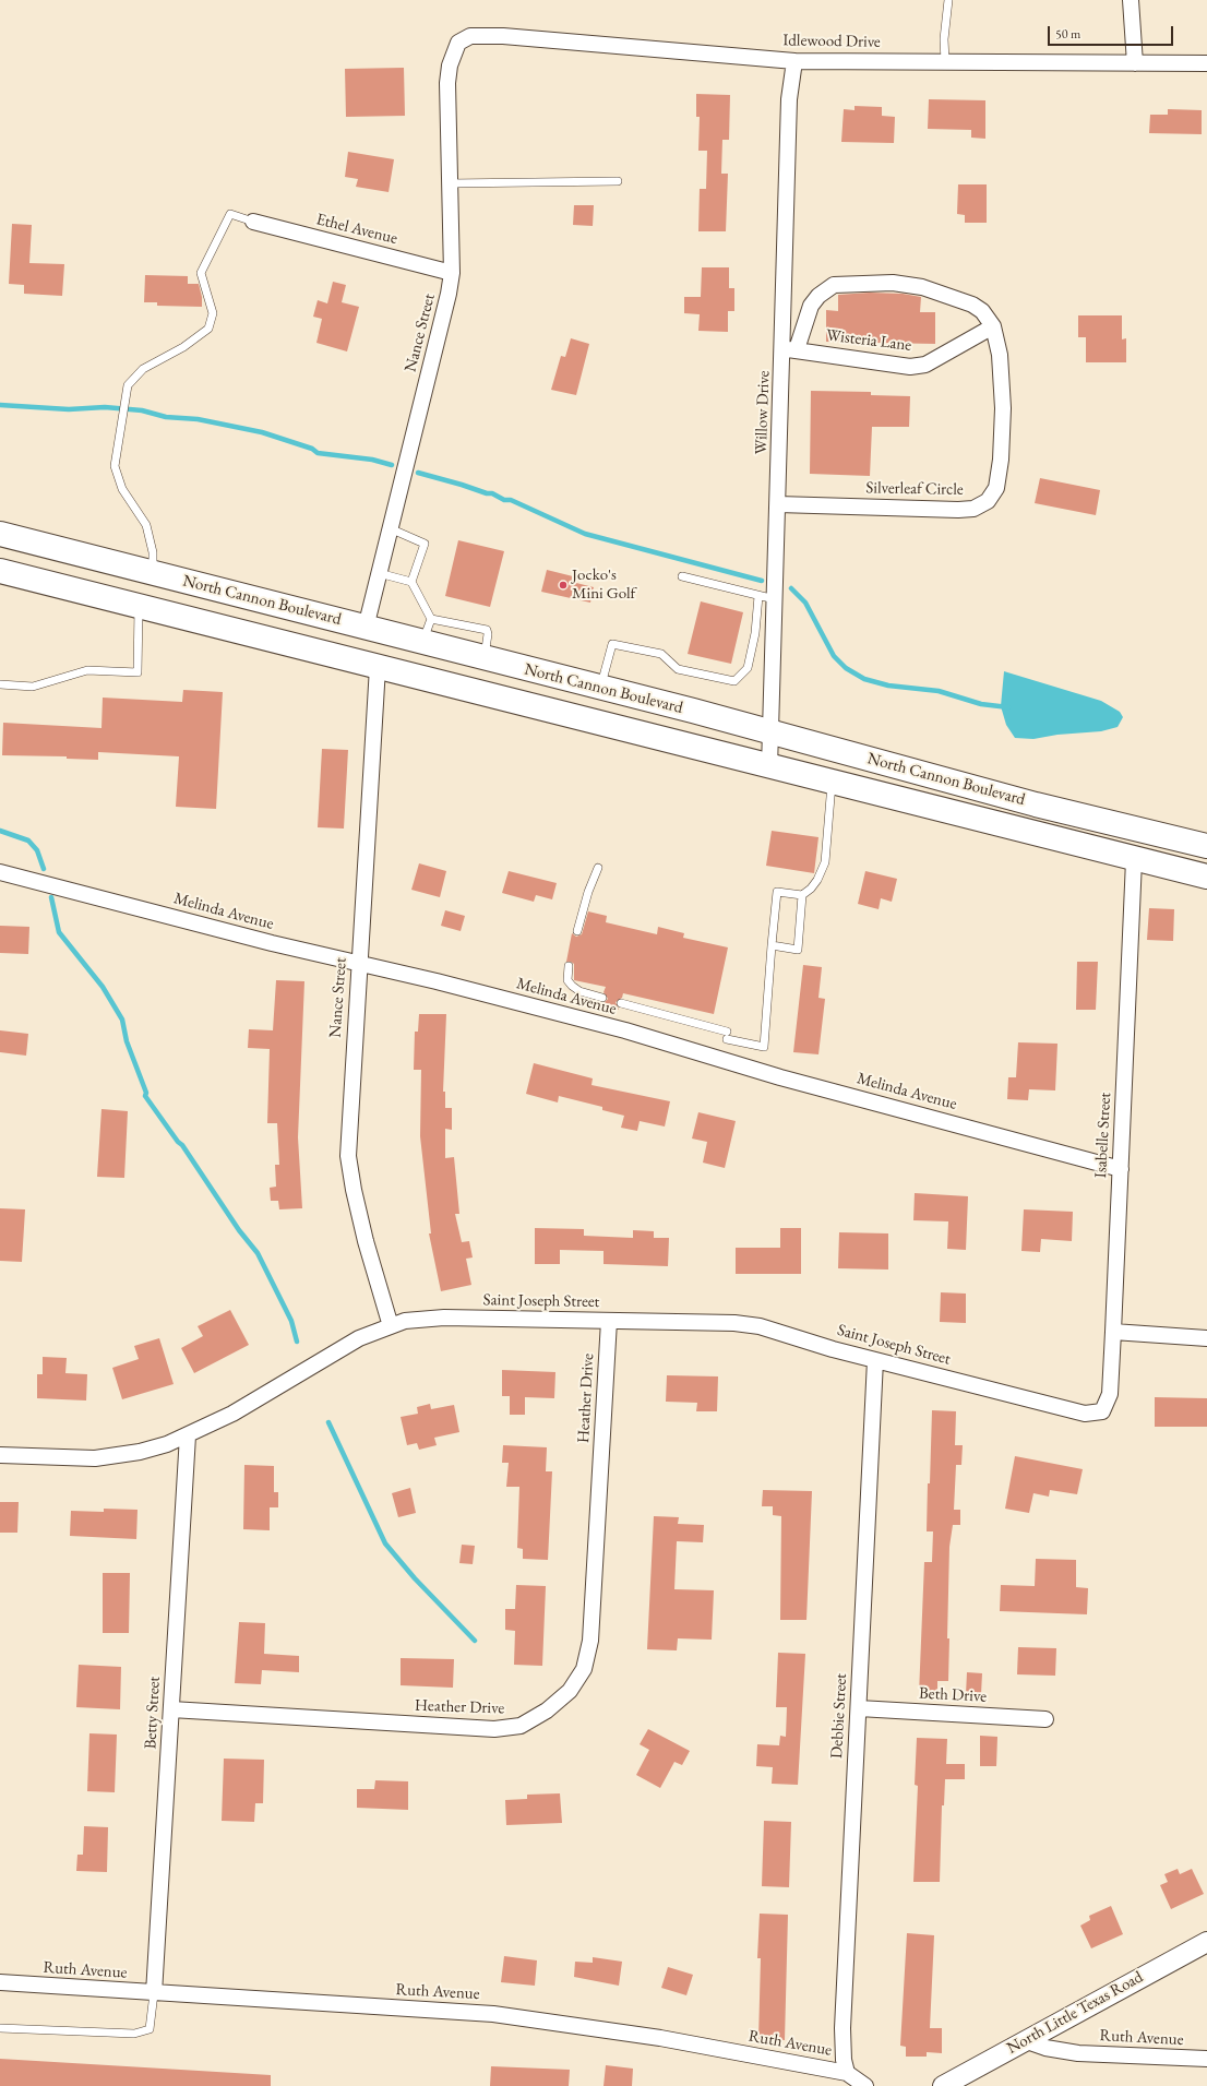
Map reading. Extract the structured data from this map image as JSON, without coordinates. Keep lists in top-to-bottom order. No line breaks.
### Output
{"streets":{"main road":["North Cannon Boulevard"],"street":["Idlewood Drive","Ethel Avenue","Nance Street","Wisteria Lane","Willow Drive","Silverleaf Circle","Melinda Avenue","Isabelle Street","Saint Joseph Street","Heather Drive","Beth Drive","Betty Street","Debbie Street","Ruth Avenue","North Little Texas Road"]},"crossings":[["Idlewood Drive","Nance Street"],["Idlewood Drive","Willow Drive"],["Ethel Avenue","Nance Street"],["Nance Street","North Cannon Boulevard"],["Nance Street","Melinda Avenue"],["Nance Street","Saint Joseph Street"],["Wisteria Lane","Willow Drive"],["Wisteria Lane","Silverleaf Circle"],["Willow Drive","Silverleaf Circle"],["Willow Drive","North Cannon Boulevard"],["North Cannon Boulevard","Isabelle Street"],["Melinda Avenue","Isabelle Street"],["Isabelle Street","Saint Joseph Street"],["Saint Joseph Street","Heather Drive"],["Saint Joseph Street","Betty Street"],["Saint Joseph Street","Debbie Street"],["Heather Drive","Betty Street"],["Beth Drive","Debbie Street"],["Betty Street","Ruth Avenue"],["Debbie Street","Ruth Avenue"],["Ruth Avenue","North Little Texas Road"]],"places":["Jocko's Mini Golf"],"scale_bar":"50 m"}
